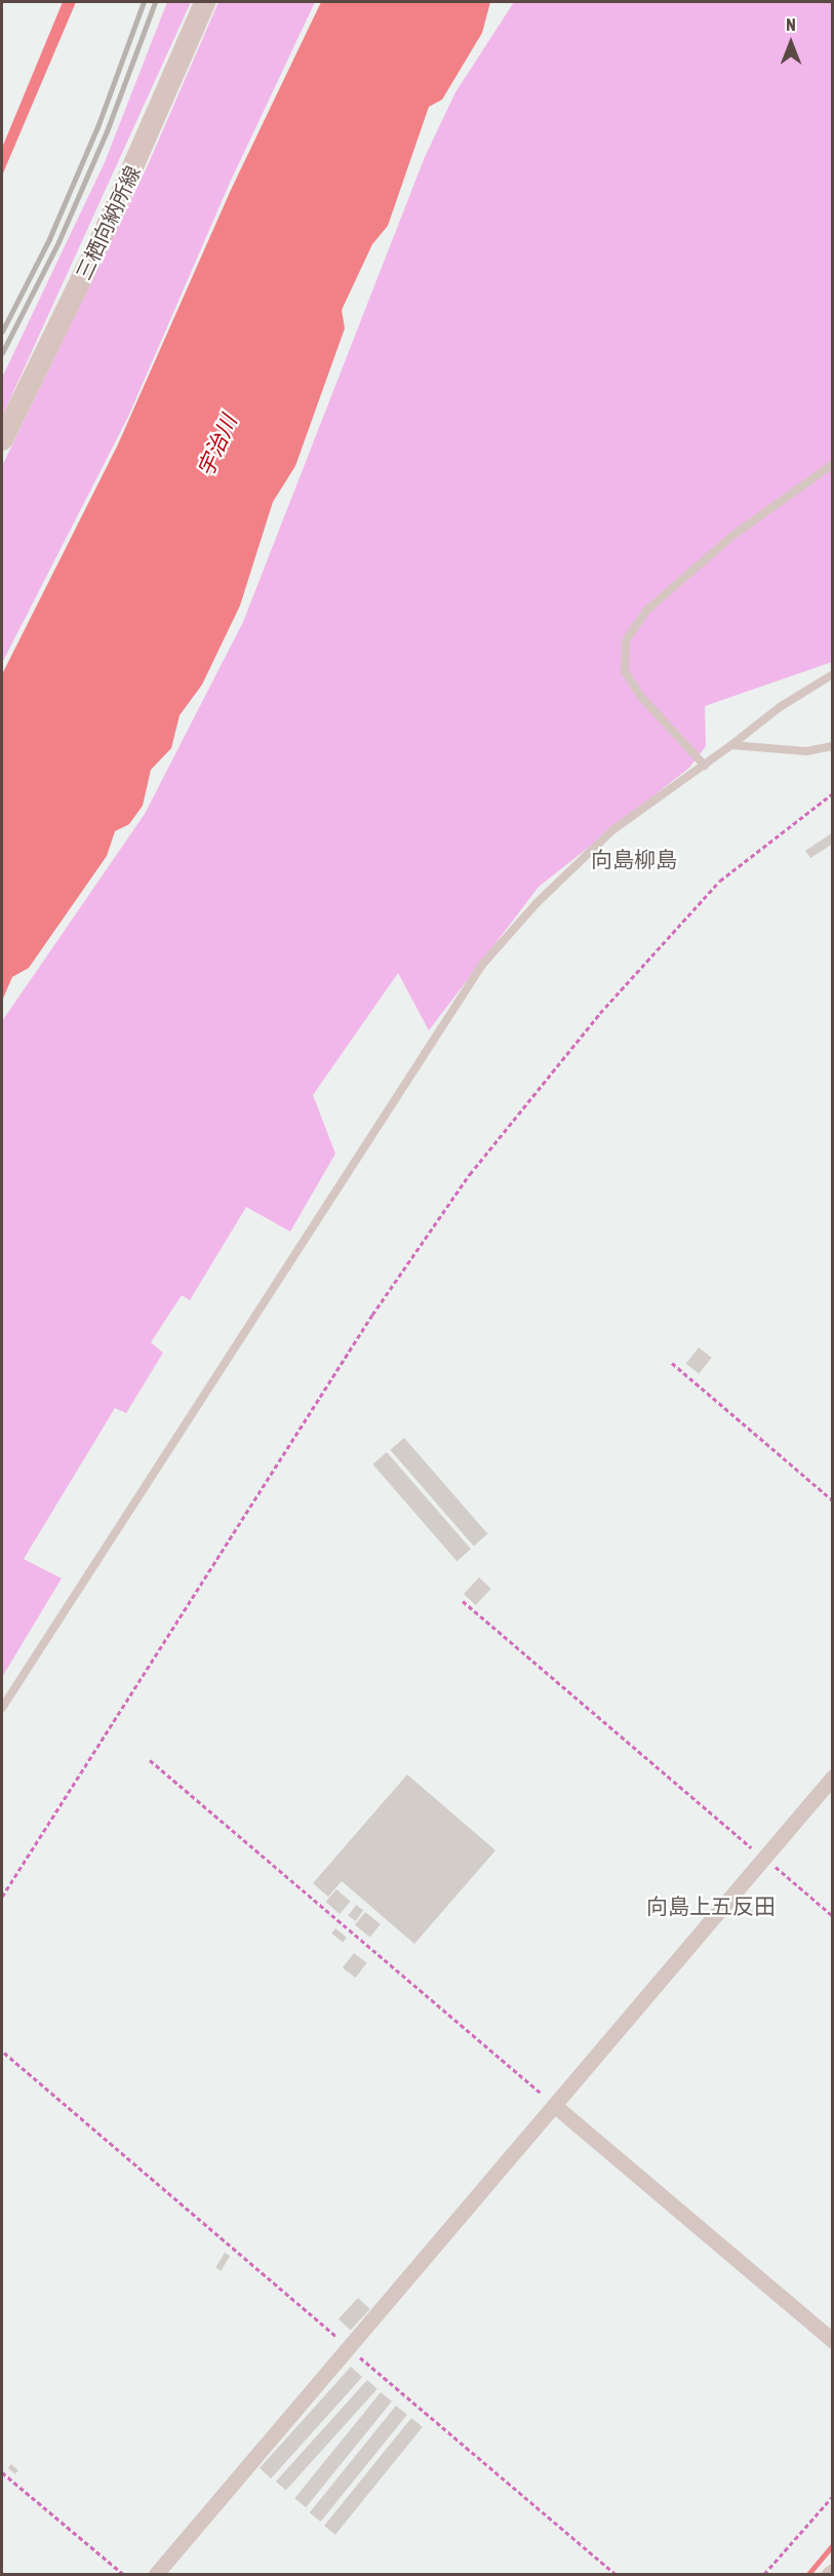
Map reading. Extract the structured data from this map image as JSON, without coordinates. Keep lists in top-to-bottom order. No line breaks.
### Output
{"streets":{"main road":["三栖向納所線"]},"districts":["向島柳島","向島上五反田"],"water":["宇治川"],"north":"top"}
